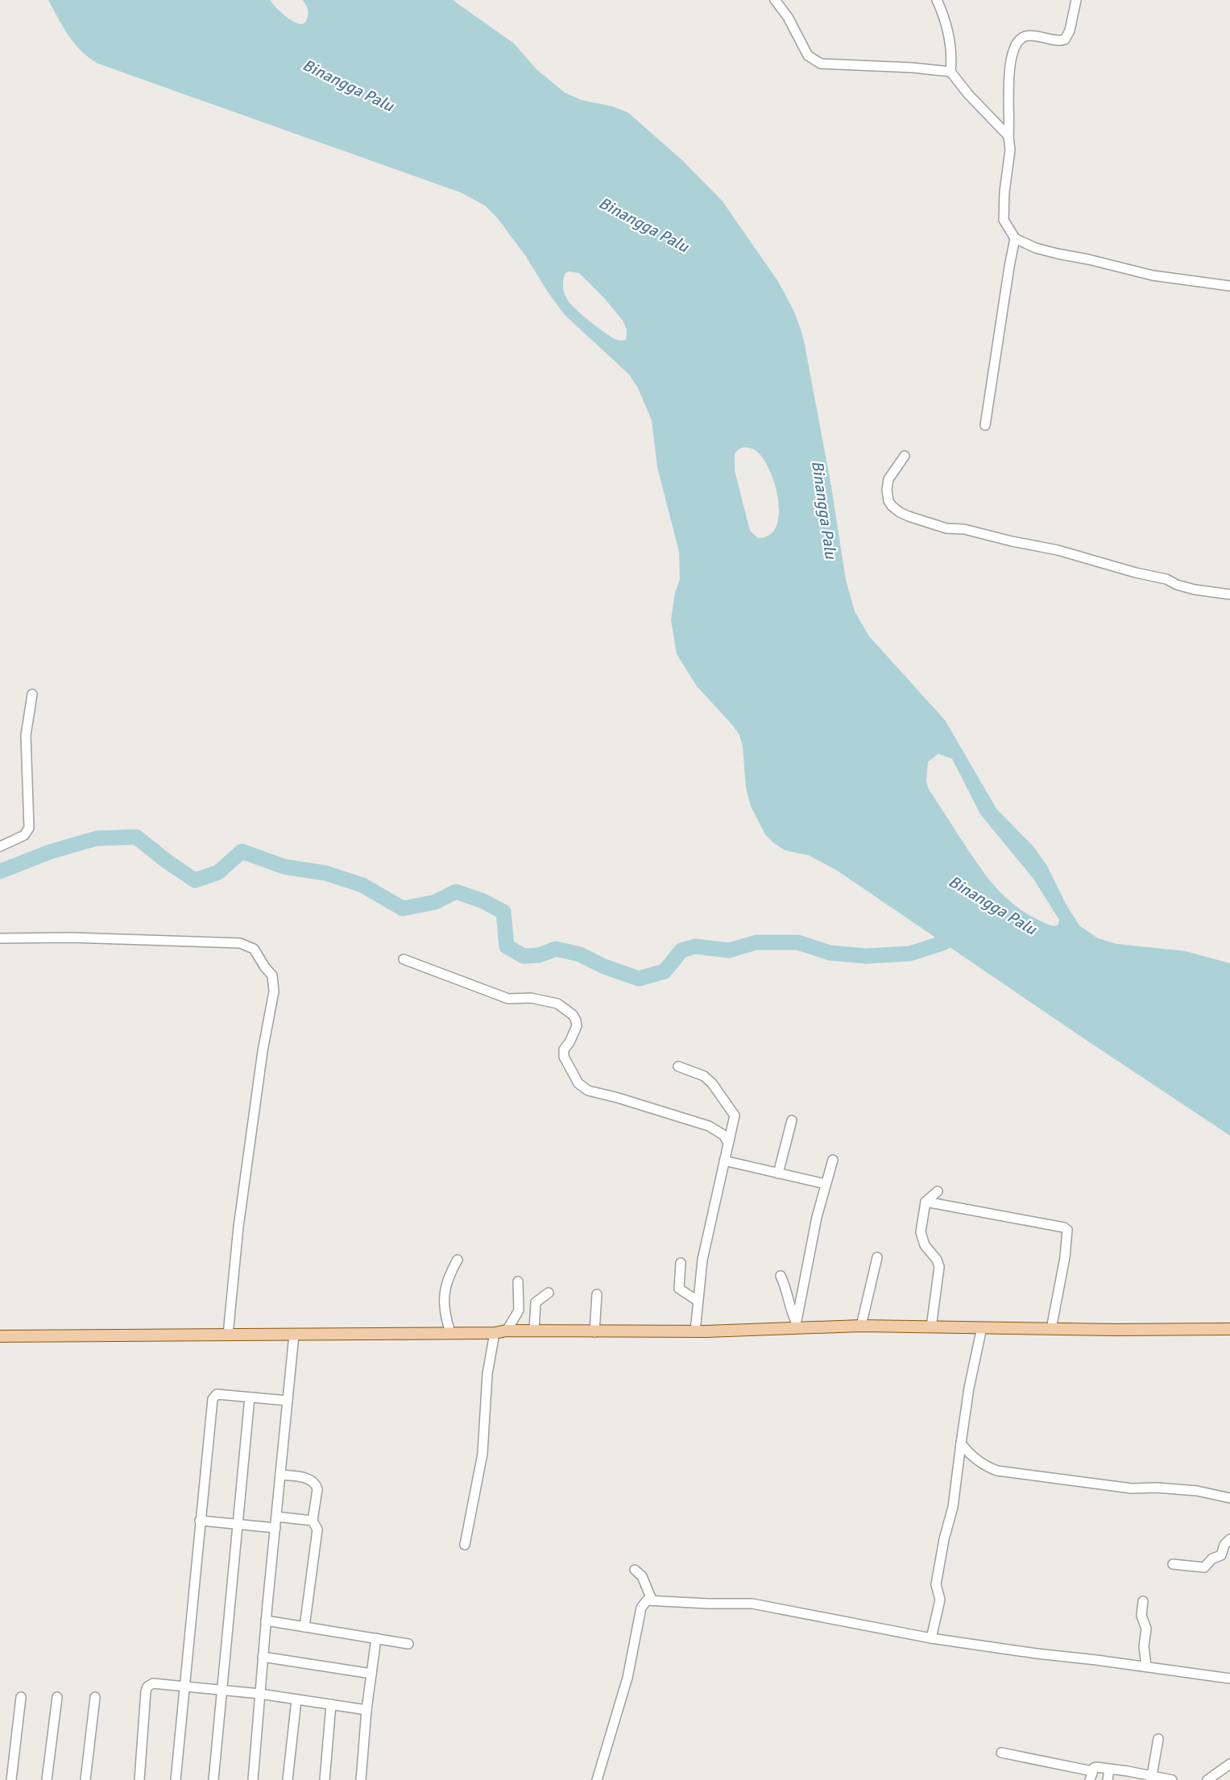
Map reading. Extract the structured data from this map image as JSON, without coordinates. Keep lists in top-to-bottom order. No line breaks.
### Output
{"water":["Binangga Palu"]}
